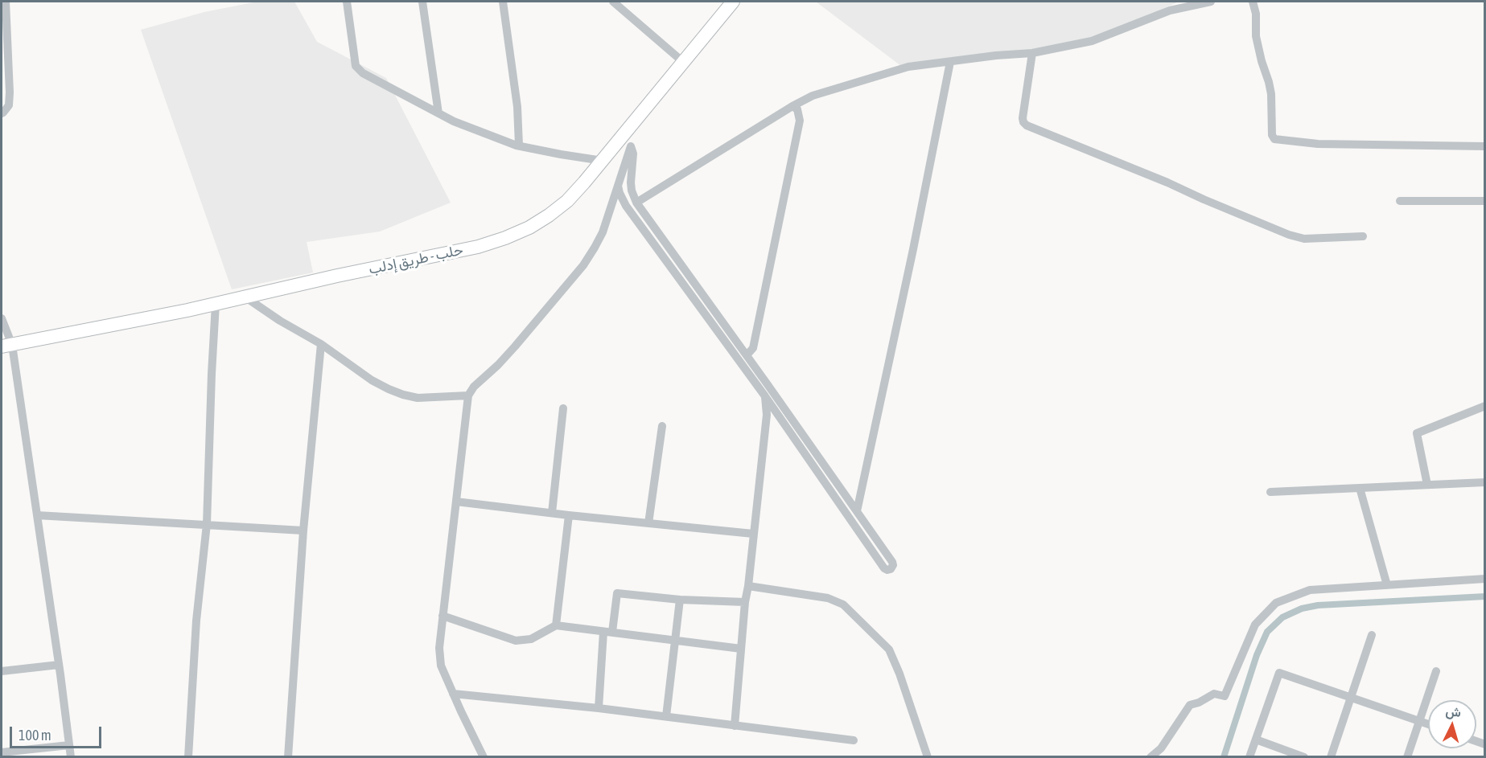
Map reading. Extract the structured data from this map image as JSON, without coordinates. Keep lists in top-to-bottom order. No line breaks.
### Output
{"streets":{"highway":["حلب - طريق إدلب"]},"scale_bar":"100 m","north":"top"}
